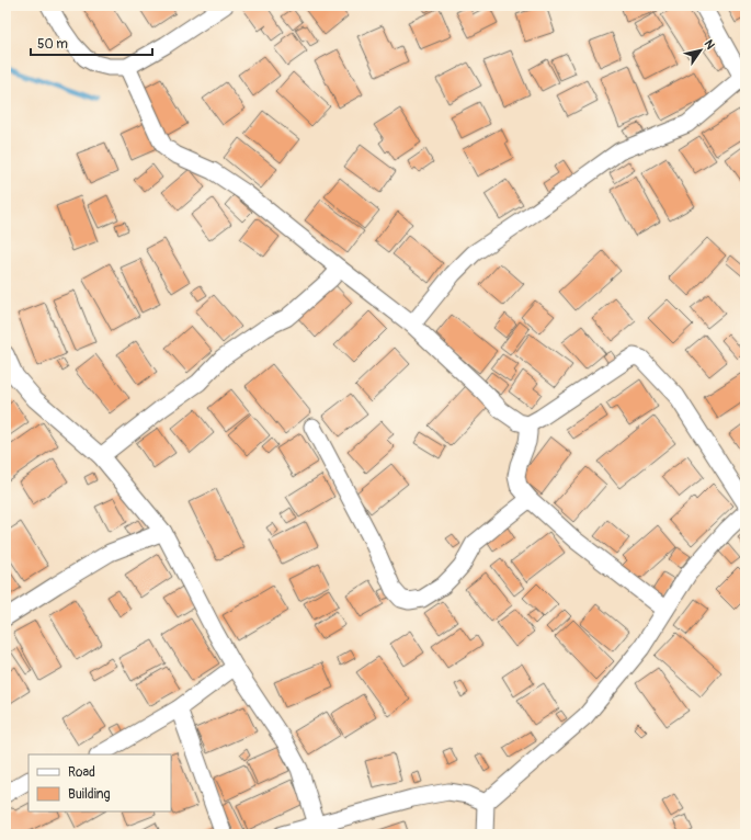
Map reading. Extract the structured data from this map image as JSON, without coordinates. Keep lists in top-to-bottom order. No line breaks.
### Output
{"legend":["Road","Building"],"scale_bar":"50 m","north":"top right"}
